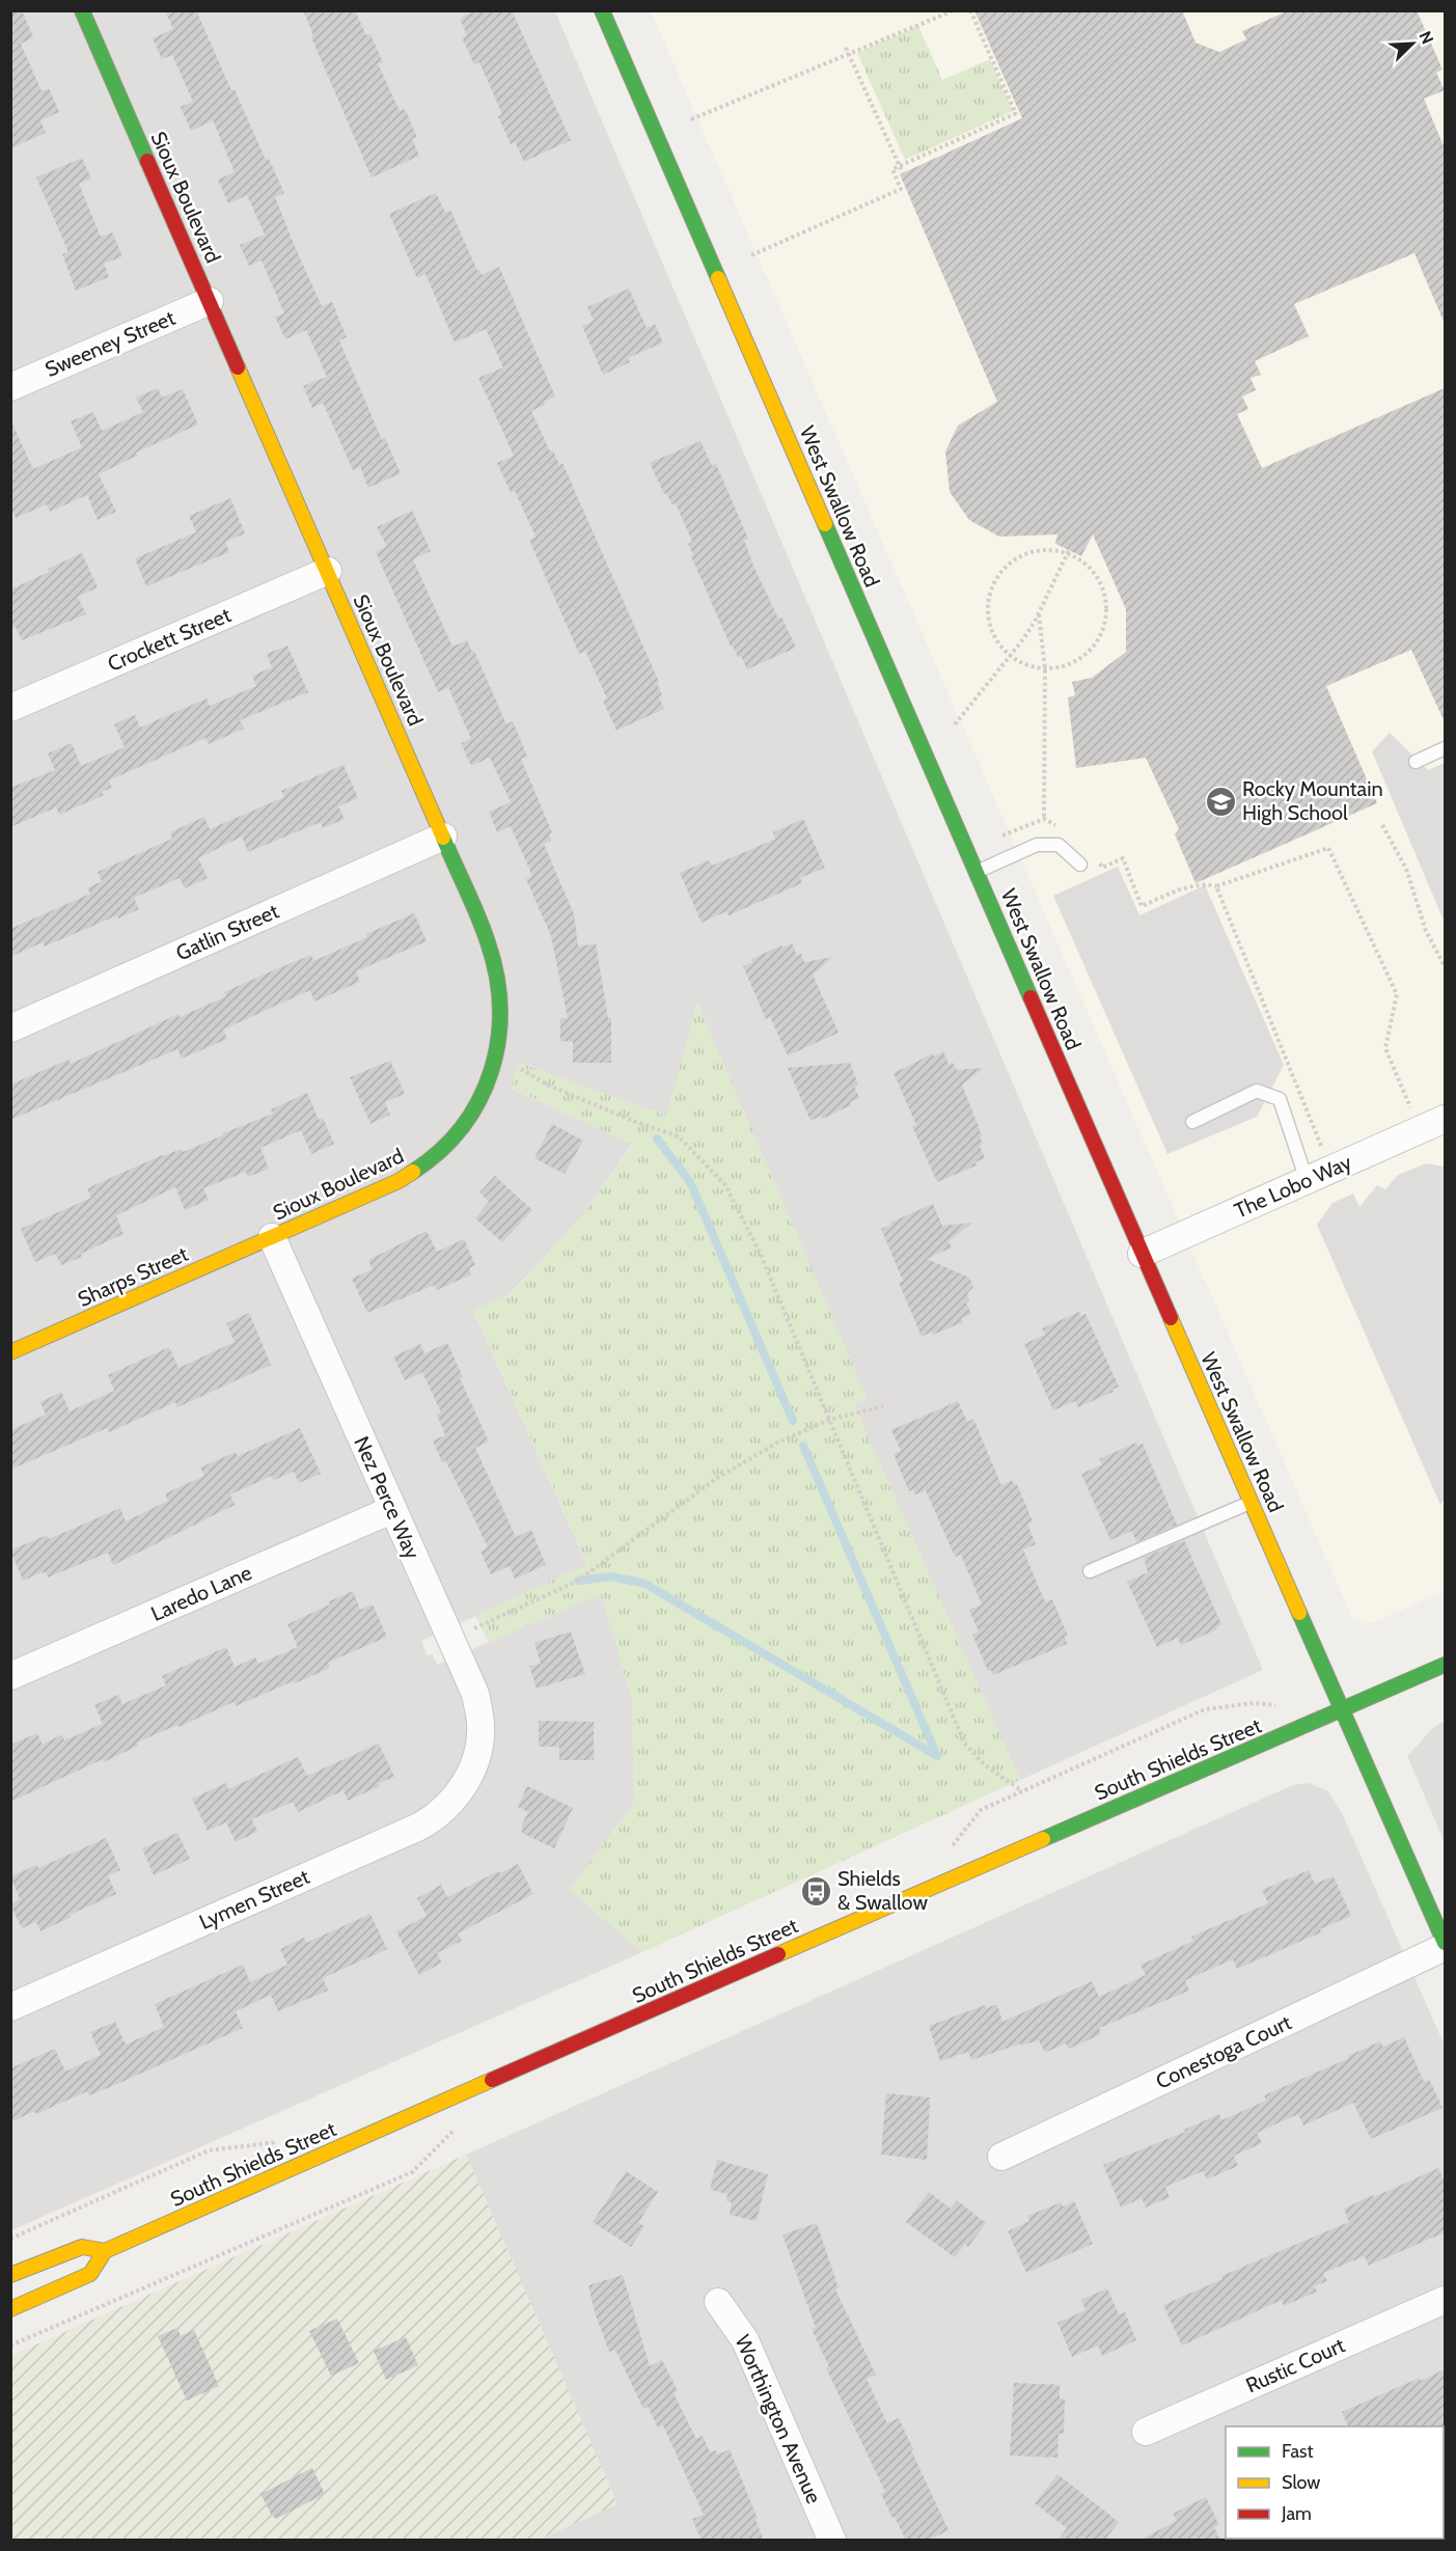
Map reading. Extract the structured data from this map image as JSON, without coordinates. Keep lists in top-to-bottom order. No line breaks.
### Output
{"streets":{"street":["Sioux Boulevard","Sweeney Street","West Swallow Road","Crockett Street","Gatlin Street","The Lobo Way","Sharps Street","Nez Perce Way","Laredo Lane","South Shields Street","Lymen Street","Conestoga Court","Rustic Court","Worthington Avenue"]},"crossings":[["Sioux Boulevard","Sweeney Street"],["Sioux Boulevard","Crockett Street"],["Sioux Boulevard","Gatlin Street"],["Sioux Boulevard","Sharps Street"],["Sioux Boulevard","Nez Perce Way"],["West Swallow Road","The Lobo Way"],["West Swallow Road","South Shields Street"],["West Swallow Road","Conestoga Court"],["Sharps Street","Nez Perce Way"],["Nez Perce Way","Laredo Lane"],["Nez Perce Way","Lymen Street"]],"places":{"school or university":["Rocky Mountain High School"],"bus stop":["Shields & Swallow"]},"legend":["Fast","Slow","Jam"],"north":"top right"}
